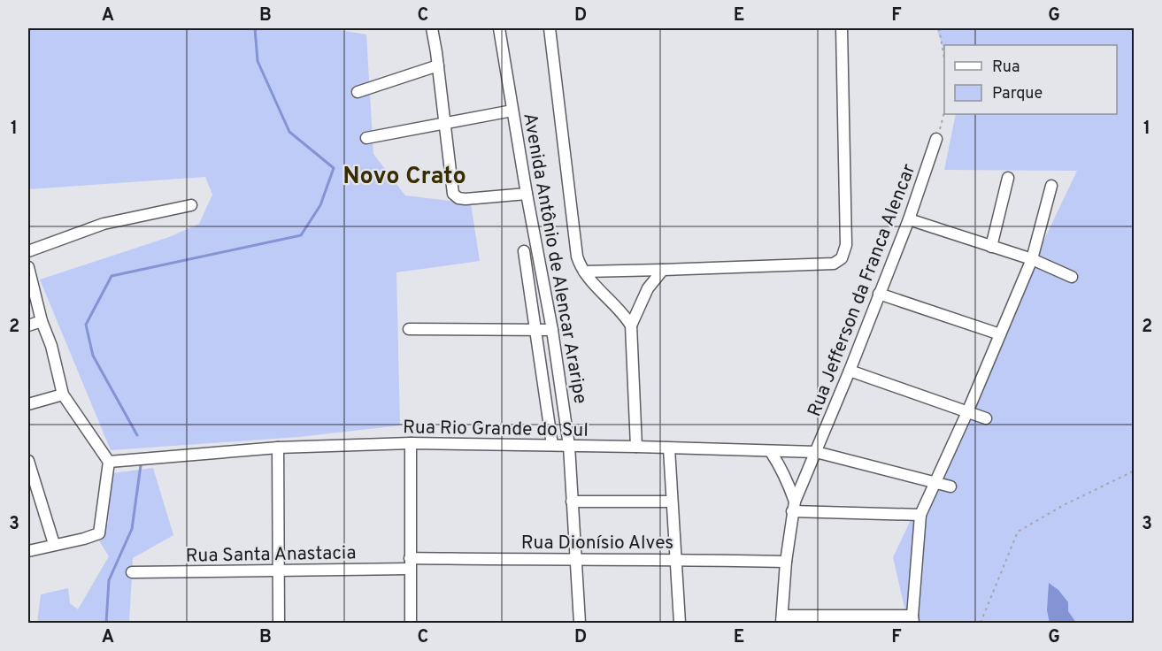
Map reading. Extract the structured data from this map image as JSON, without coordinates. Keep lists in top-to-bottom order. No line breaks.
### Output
{"streets":{"street":["Avenida Antônio de Alencar Araripe","Rua Jefferson da Franca Alencar","Rua Rio Grande do Sul","Rua Dionísio Alves","Rua Santa Anastacia"]},"crossings":[["Avenida Antônio de Alencar Araripe","Rua Rio Grande do Sul"],["Avenida Antônio de Alencar Araripe","Rua Dionísio Alves"],["Rua Jefferson da Franca Alencar","Rua Rio Grande do Sul"],["Rua Dionísio Alves","Rua Santa Anastacia"]],"districts":["Novo Crato"],"legend":["Rua","Parque"],"grid":{"columns":["A","B","C","D","E","F","G"],"rows":["1","2","3"]}}
